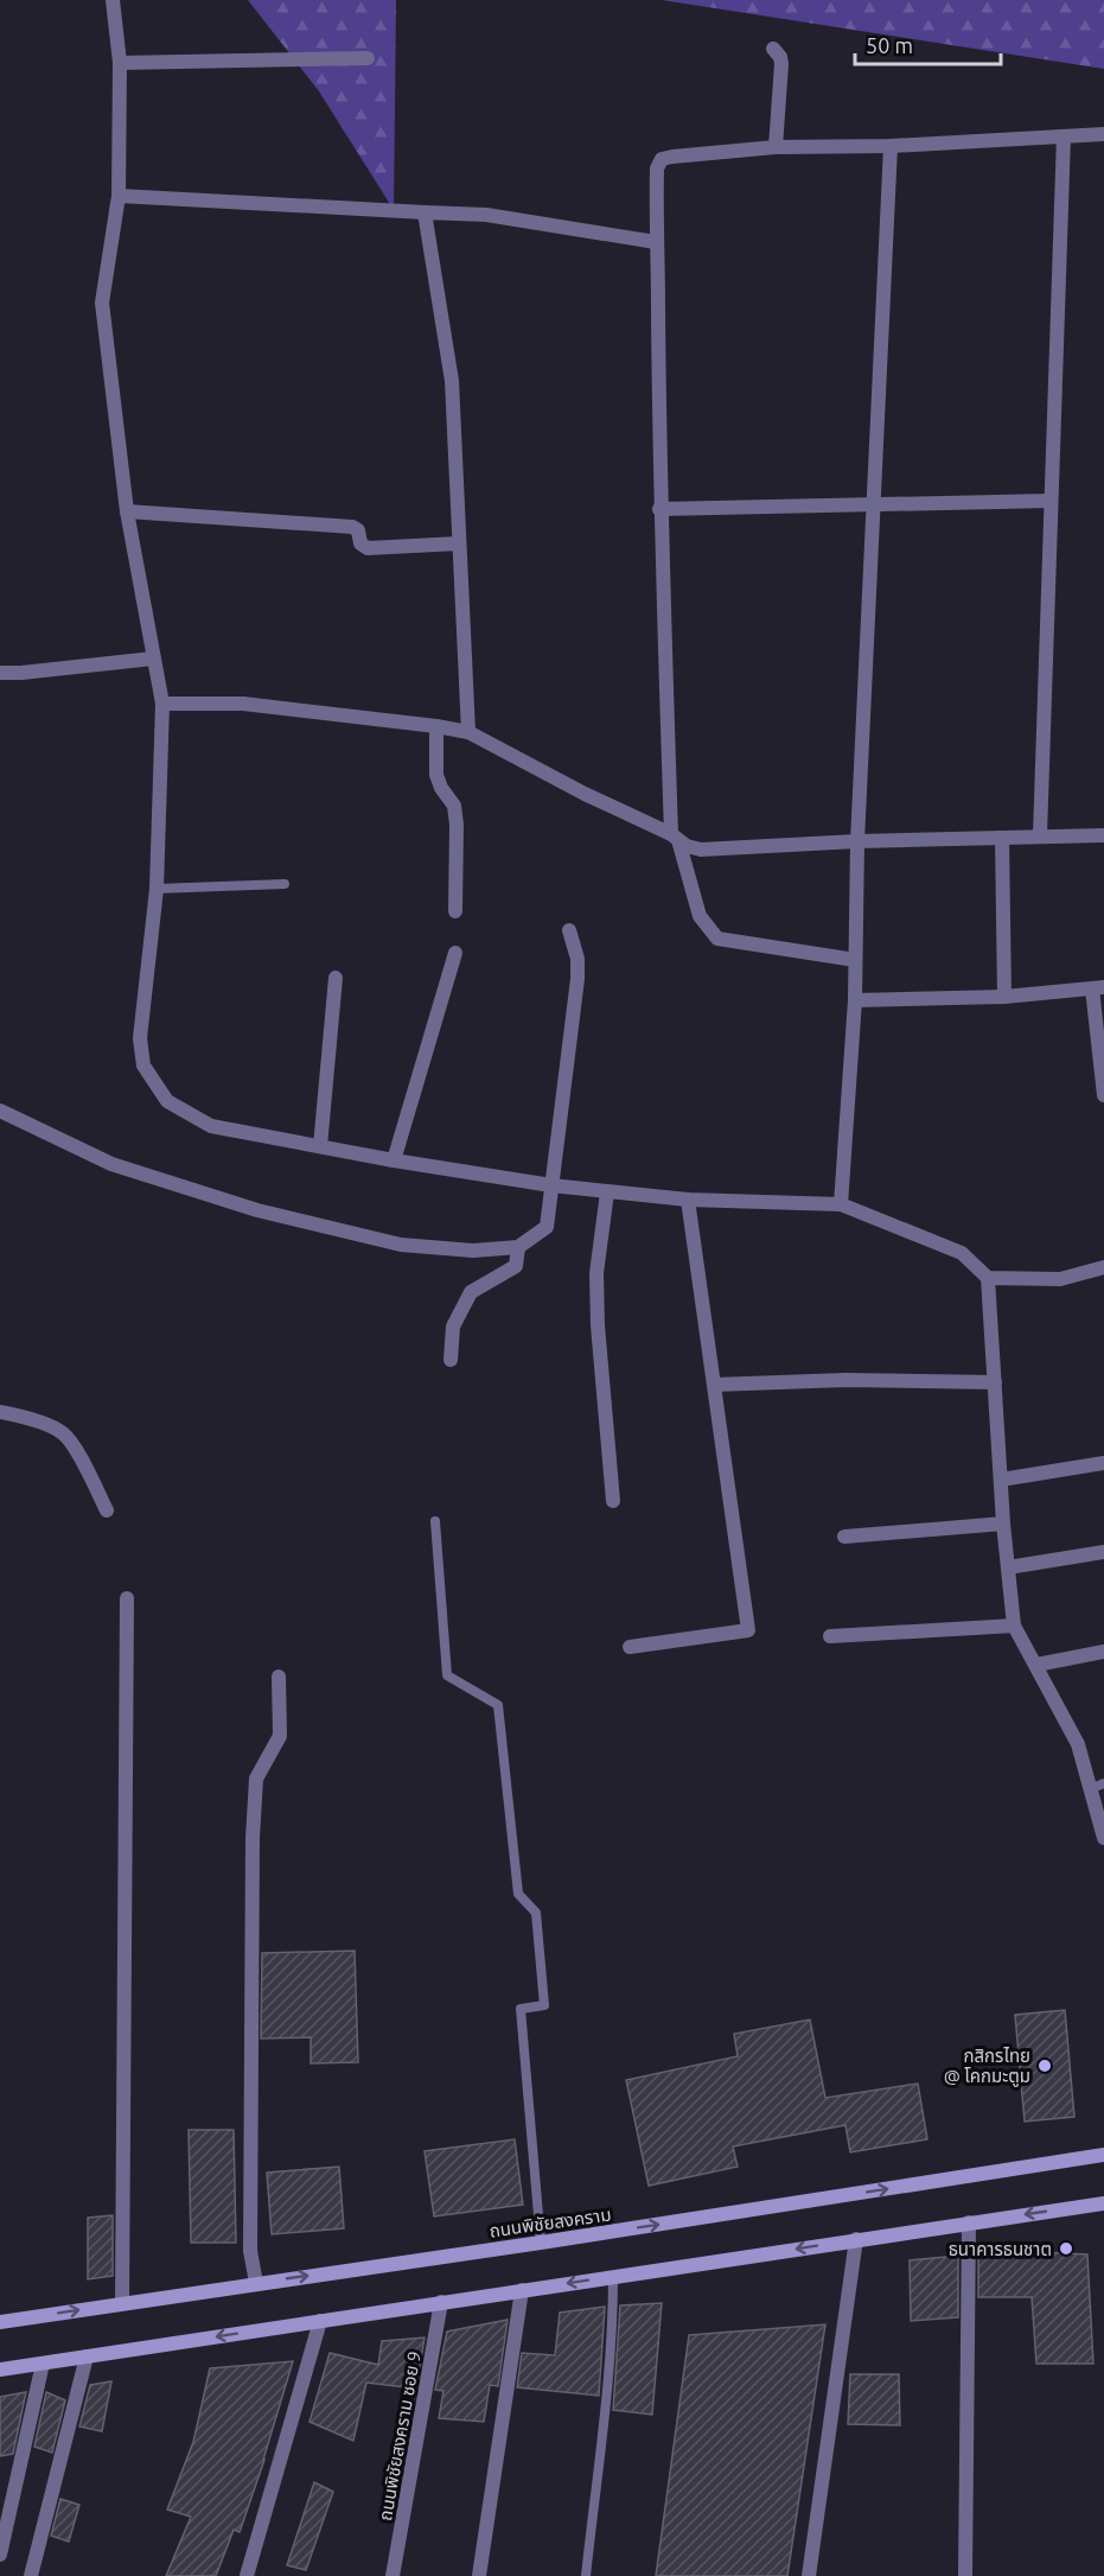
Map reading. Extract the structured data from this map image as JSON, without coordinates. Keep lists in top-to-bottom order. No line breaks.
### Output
{"streets":{"main road":["ถนนพิชัยสงคราม"],"street":["ถนนพิชัยสงคราม ซอย 9"]},"places":["กสิกรไทย @ โคกมะตูม","ธนาคารธนชาต"],"scale_bar":"50 m"}
